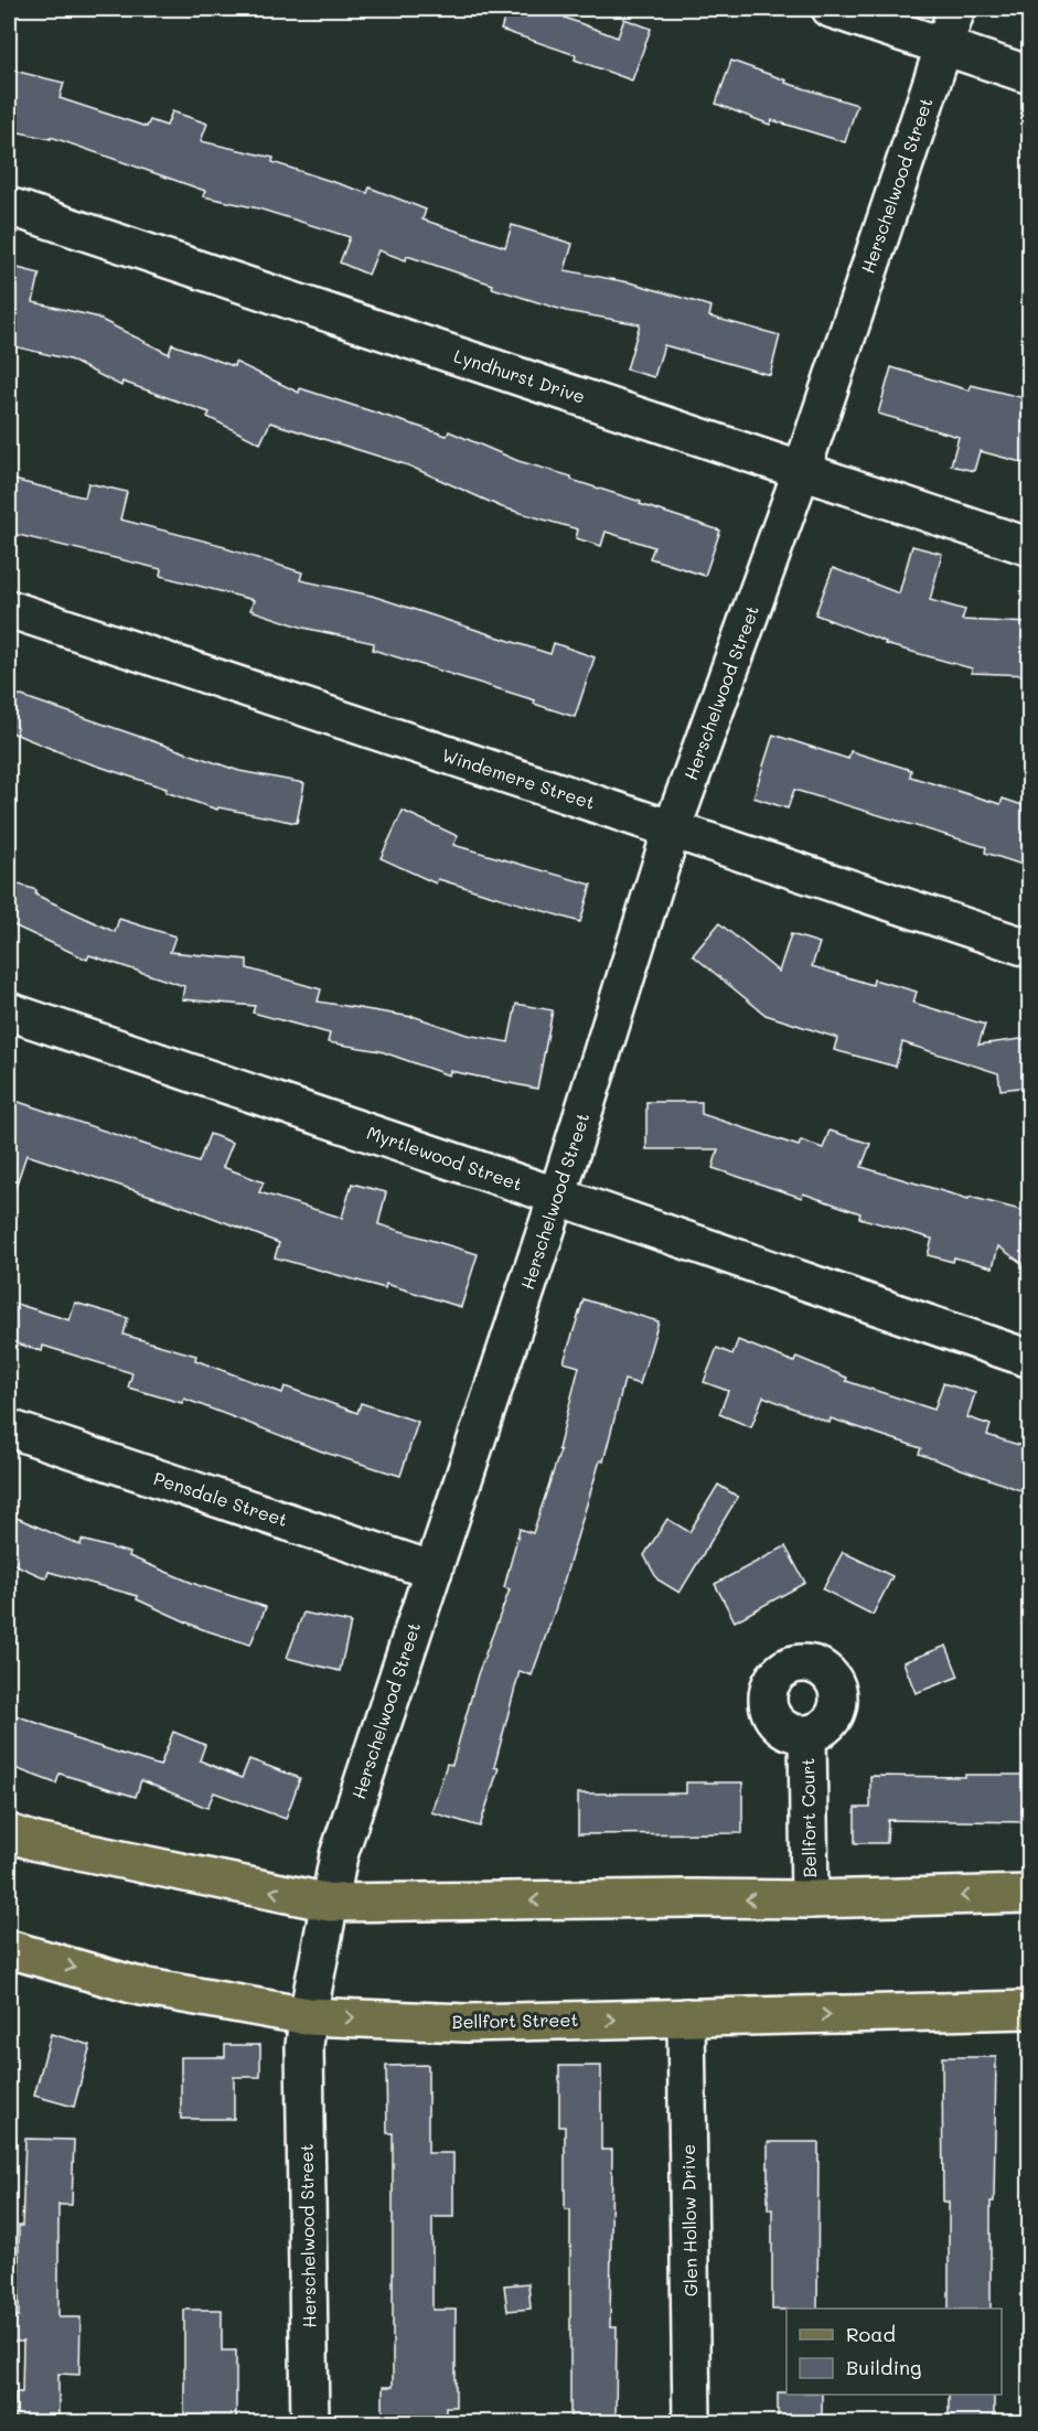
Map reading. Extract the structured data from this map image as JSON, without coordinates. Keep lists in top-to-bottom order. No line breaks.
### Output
{"streets":{"main road":["Bellfort Street"],"street":["Herschelwood Street","Lyndhurst Drive","Windemere Street","Myrtlewood Street","Pensdale Street","Bellfort Court","Glen Hollow Drive"]},"crossings":[["Herschelwood Street","Lyndhurst Drive"],["Herschelwood Street","Windemere Street"],["Herschelwood Street","Myrtlewood Street"],["Herschelwood Street","Pensdale Street"],["Herschelwood Street","Bellfort Street"],["Bellfort Street","Glen Hollow Drive"]],"legend":["Road","Building"]}
